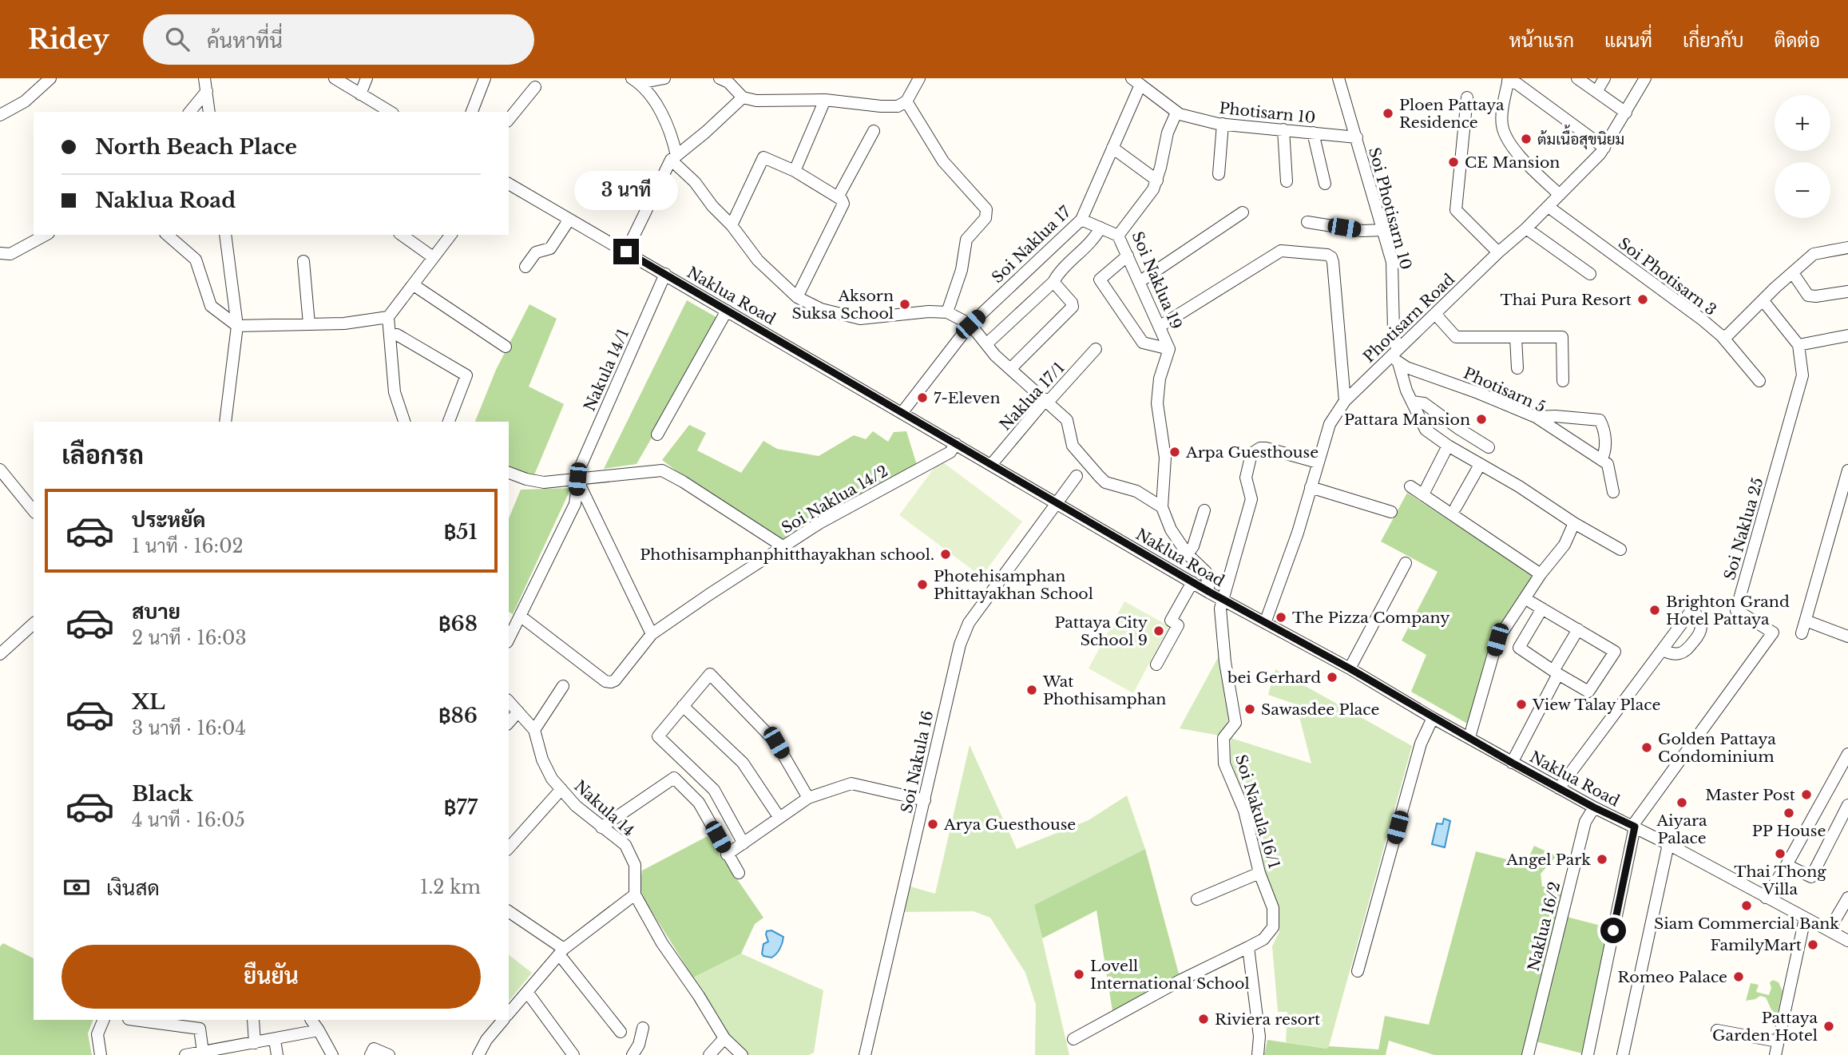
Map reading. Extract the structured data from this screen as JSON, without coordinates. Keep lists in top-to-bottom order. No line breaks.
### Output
{"streets":{"street":["Photisarn 10","Soi Photisarn 10","Soi Naklua 17","Soi Photisarn 3","Soi Naklua 19","Naklua Road","Photisarn Road","Nakula 14/1","Photisarn 5","Naklua 17/1","Soi Naklua 14/2","Soi Naklua 25","Soi Nakula 16","Nakula 14","Soi Nakula 16/1","Naklua 16/2"]},"crossings":[["Photisarn 10","Soi Photisarn 10"],["Photisarn 10","Soi Naklua 19"],["Soi Photisarn 10","Photisarn Road"],["Soi Photisarn 10","Photisarn 5"],["Soi Naklua 17","Naklua Road"],["Soi Photisarn 3","Photisarn Road"],["Soi Naklua 19","Naklua Road"],["Naklua Road","Photisarn Road"],["Naklua Road","Nakula 14/1"],["Naklua Road","Naklua 17/1"],["Naklua Road","Soi Naklua 14/2"],["Naklua Road","Soi Naklua 25"],["Naklua Road","Soi Nakula 16"],["Naklua Road","Soi Nakula 16/1"],["Naklua Road","Naklua 16/2"],["Photisarn Road","Photisarn 5"],["Photisarn Road","Soi Nakula 16/1"],["Nakula 14/1","Soi Naklua 14/2"]],"places":["Ploen Pattaya Residence","ต้มเนื้อสุขนิยม","CE Mansion","Thai Pura Resort","Aksorn Suksa School","7-Eleven","Pattara Mansion","Arpa Guesthouse","Phothisamphanphitthayakhan school.","Photehisamphan Phittayakhan School","Brighton Grand Hotel Pattaya","The Pizza Company","Pattaya City School 9","bei Gerhard","Wat Phothisamphan","View Talay Place","Sawasdee Place","Golden Pattaya Condominium","Master Post","Aiyara Palace","PP House","Arya Guesthouse","Thai Thong Villa","Angel Park","Siam Commercial Bank","FamilyMart","Lovell International School","Romeo Palace","Riviera resort","Pattaya Garden Hotel"],"page":{"header":"Ridey","search":"ค้นหาที่นี่","nav":["หน้าแรก","แผนที่","เกี่ยวกับ","ติดต่อ"],"map_buttons":["+","−"],"banner":["North Beach Place","Naklua Road"],"bubble":"3 นาที","heading":"เลือกรถ","list":[{"name":"ประหยัด","note":"1 นาที · 16:02","value":"฿51"},{"name":"สบาย","note":"2 นาที · 16:03","value":"฿68"},{"name":"XL","note":"3 นาที · 16:04","value":"฿86"},{"name":"Black","note":"4 นาที · 16:05","value":"฿77"}],"pay":["เงินสด","1.2 km"],"buttons":"ยืนยัน"}}
